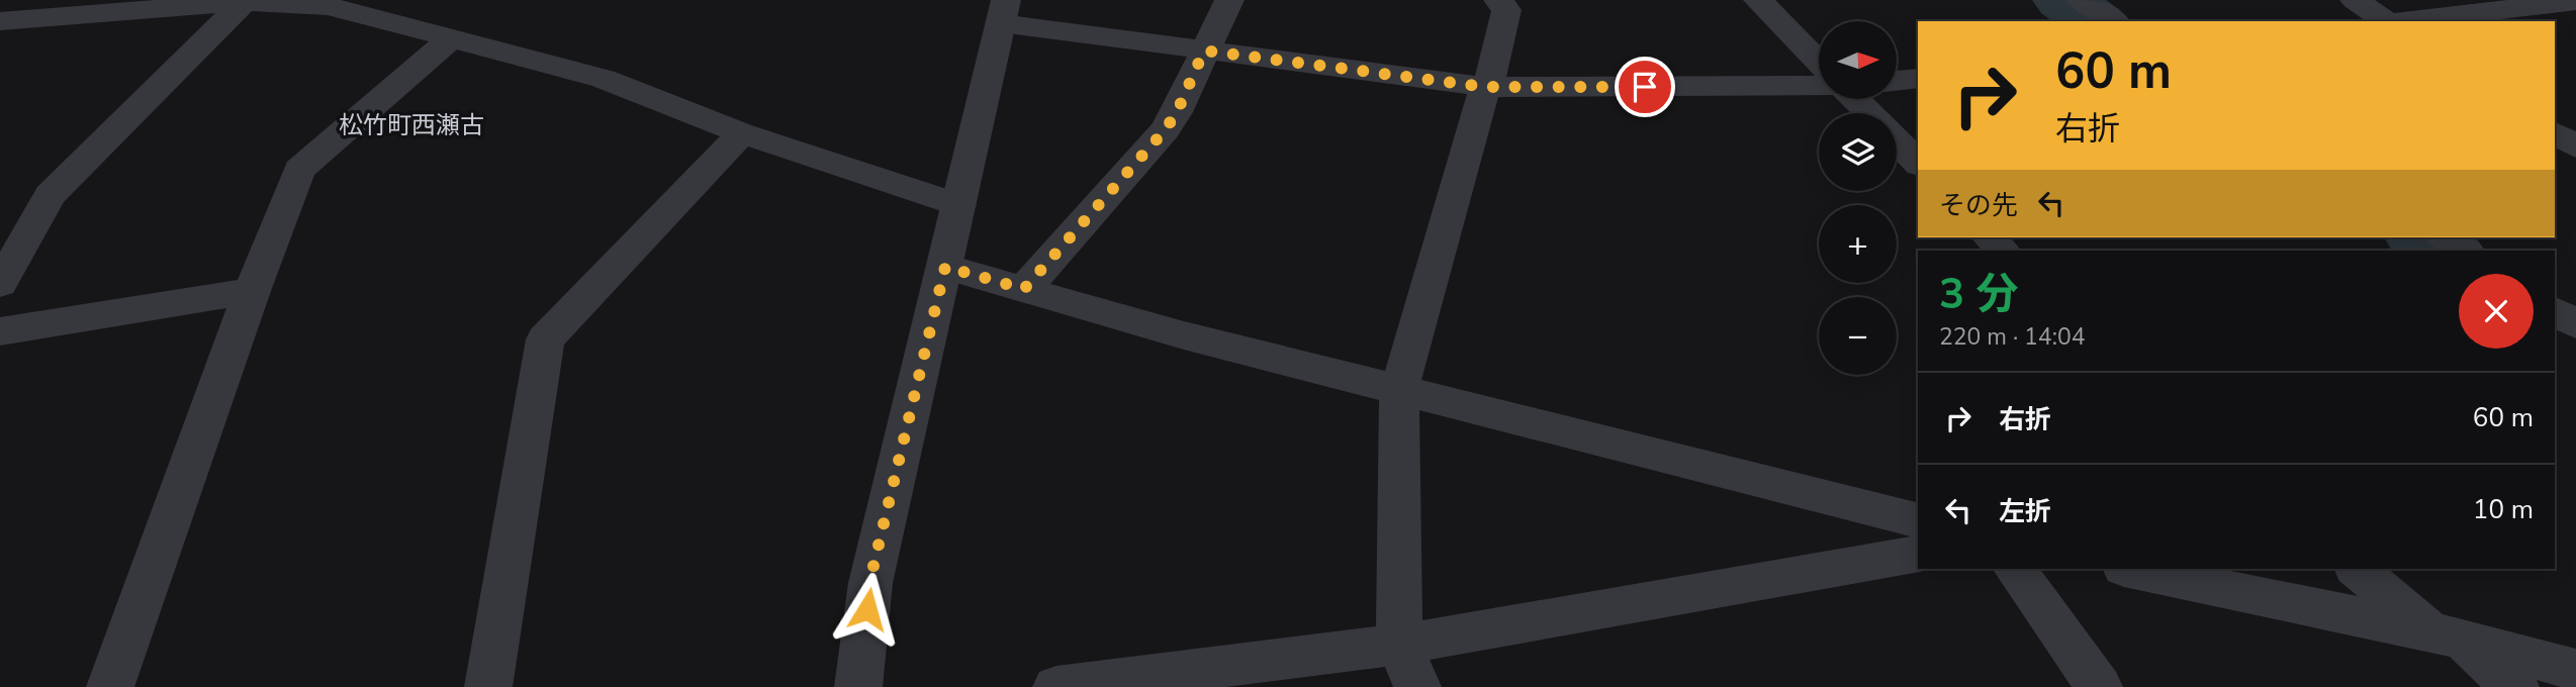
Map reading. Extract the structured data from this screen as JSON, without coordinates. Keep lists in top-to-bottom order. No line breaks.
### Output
{"districts":["松竹町西瀬古"],"north":"right","page":{"map_buttons":["+","−"],"turn":["60 m","右折"],"then":"その先","heading":["3 分","220 m · 14:04"],"list":[{"name":"右折","value":"60 m"},{"name":"左折","value":"10 m"}]}}
